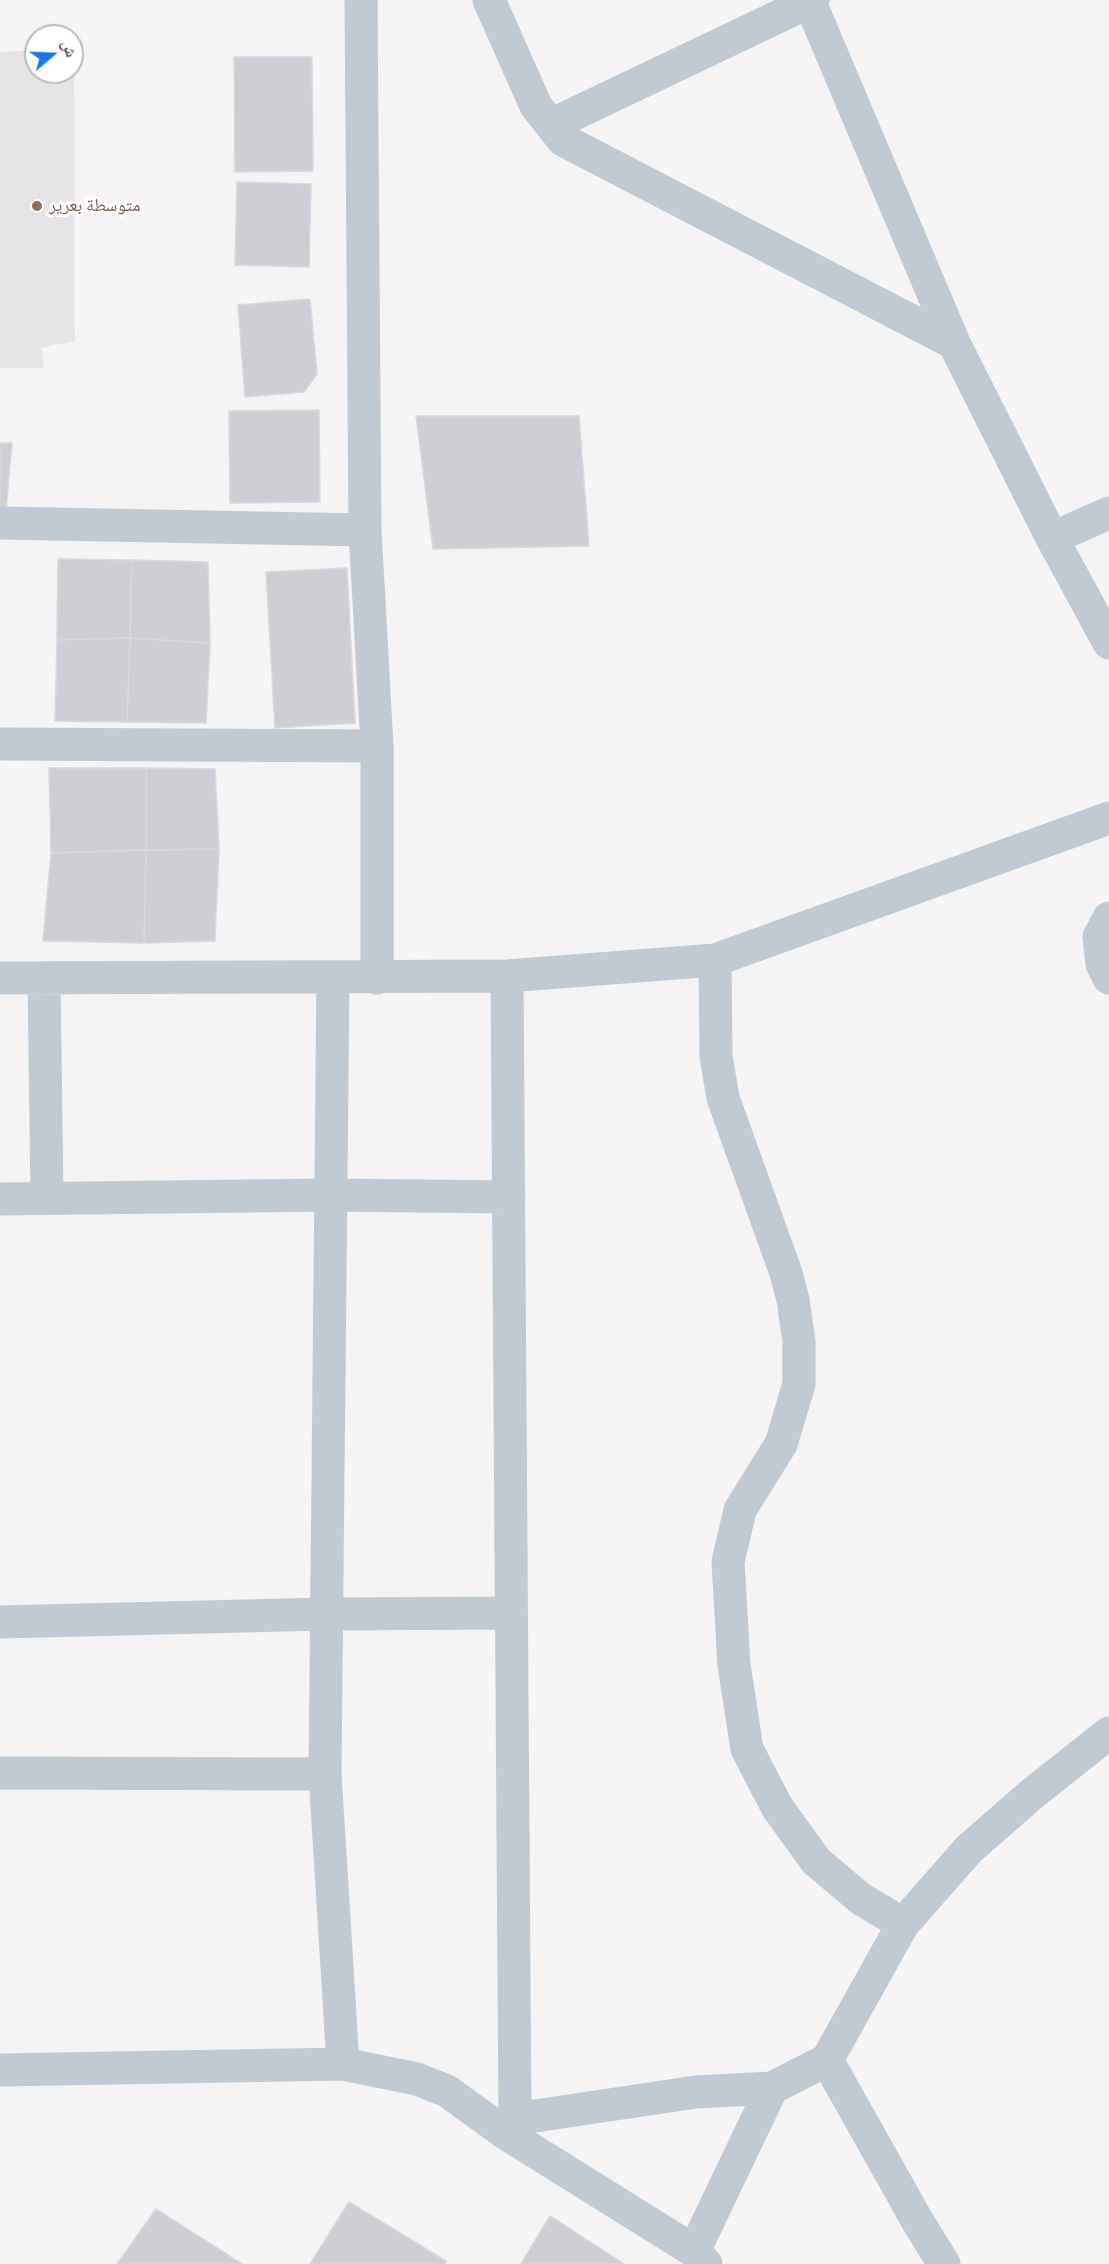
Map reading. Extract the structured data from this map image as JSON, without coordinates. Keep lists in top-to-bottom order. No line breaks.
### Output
{"places":["متوسطة بعرير"],"north":"right"}
